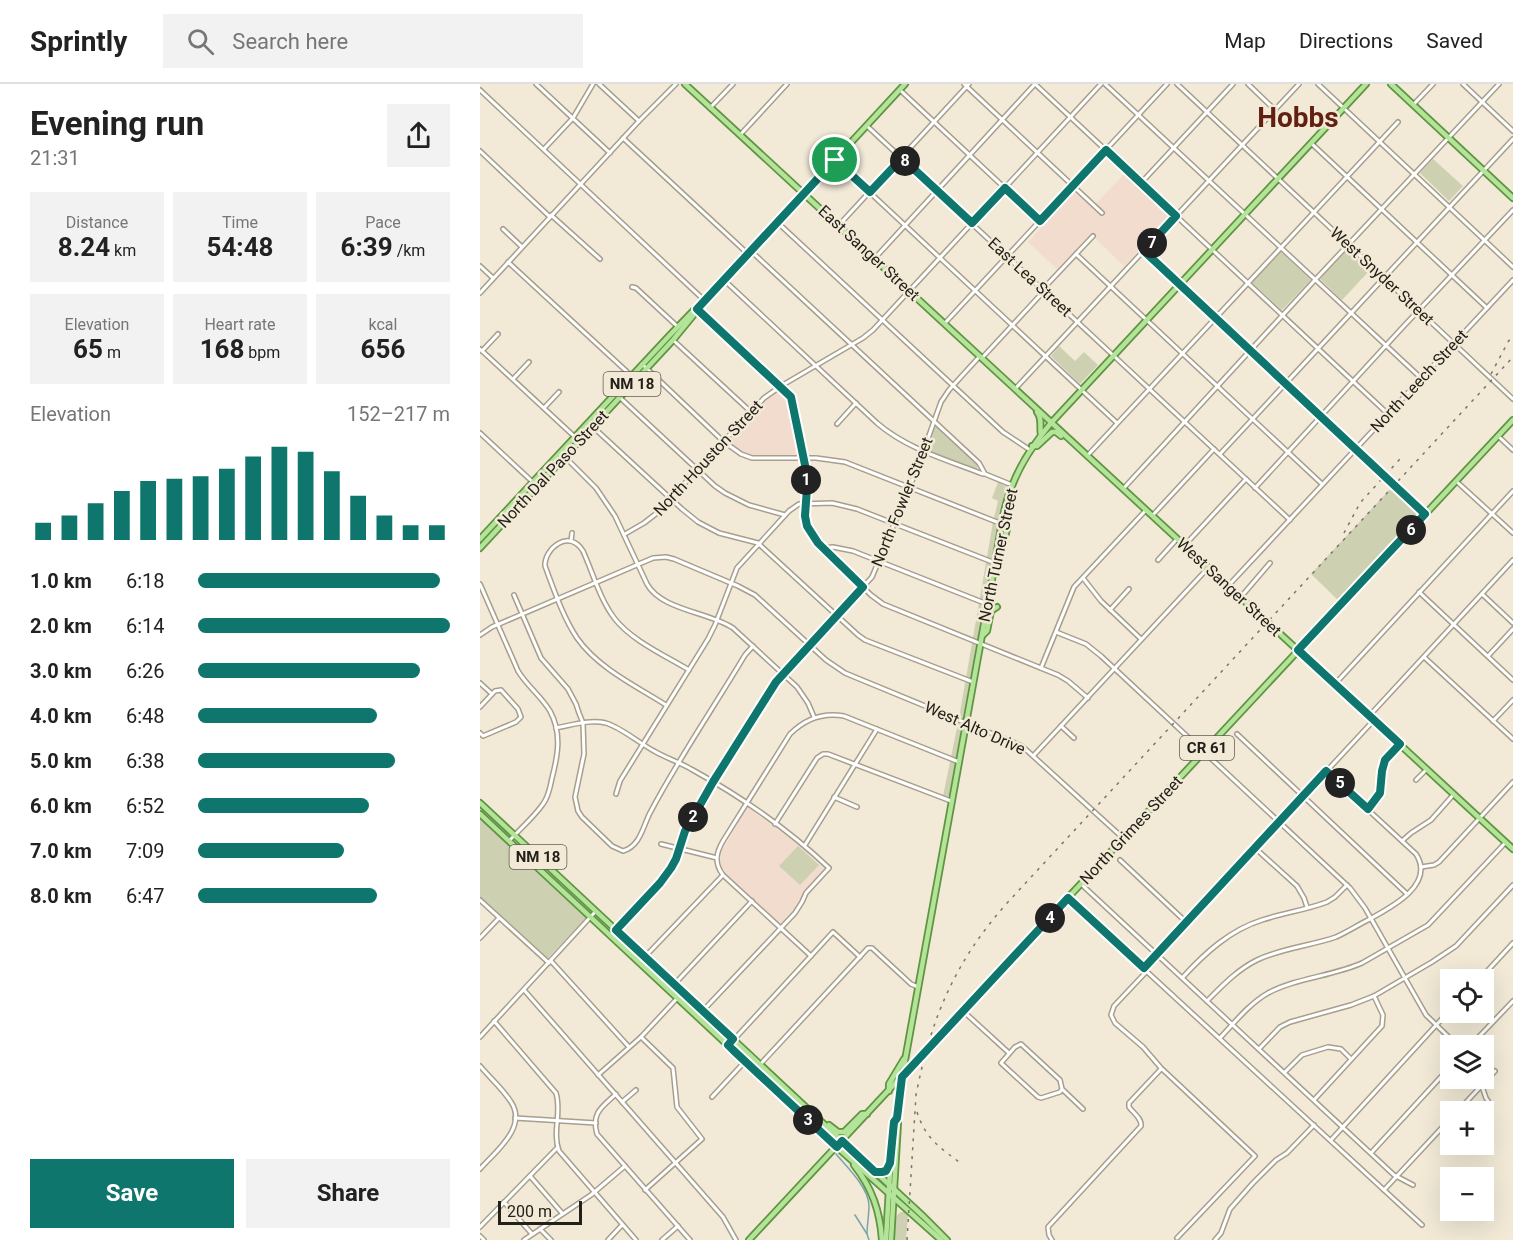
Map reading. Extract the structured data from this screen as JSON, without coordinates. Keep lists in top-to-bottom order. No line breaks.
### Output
{"streets":{"main road":["East Sanger Street","NM 18","North Dal Paso Street","North Turner Street","West Sanger Street","CR 61","North Grimes Street"],"street":["West Snyder Street","East Lea Street","North Leech Street","North Houston Street","North Fowler Street","West Alto Drive"]},"crossings":[["East Sanger Street","North Houston Street"],["East Sanger Street","North Dal Paso Street"],["East Sanger Street","North Fowler Street"],["East Sanger Street","North Turner Street"],["East Sanger Street","West Sanger Street"],["West Snyder Street","North Leech Street"],["West Snyder Street","North Turner Street"],["East Lea Street","North Leech Street"],["East Lea Street","North Houston Street"],["East Lea Street","North Dal Paso Street"],["East Lea Street","North Fowler Street"],["East Lea Street","North Turner Street"],["North Leech Street","West Sanger Street"],["NM 18","North Fowler Street"],["NM 18","North Turner Street"],["NM 18","North Grimes Street"],["North Fowler Street","West Alto Drive"],["North Turner Street","West Sanger Street"],["North Turner Street","West Alto Drive"],["North Turner Street","North Grimes Street"],["West Sanger Street","North Grimes Street"],["West Alto Drive","North Grimes Street"]],"districts":["Hobbs"],"scale_bar":"200 m","page":{"header":"Sprintly","search":"Search here","nav":["Map","Directions","Saved"],"heading":["Evening run","21:31"],"pins":["8","7","1","6","5","2","4","3"],"stats":[["Distance","8.24 km"],["Time","54:48"],["Pace","6:39 /km"],["Elevation","65 m"],["Heart rate","168 bpm"],["kcal","656"]],"chart":["Elevation","152–217 m"],"list":[{"name":"1.0 km","note":"6:18"},{"name":"2.0 km","note":"6:14"},{"name":"3.0 km","note":"6:26"},{"name":"4.0 km","note":"6:48"},{"name":"5.0 km","note":"6:38"},{"name":"6.0 km","note":"6:52"},{"name":"7.0 km","note":"7:09"},{"name":"8.0 km","note":"6:47"}],"map_buttons":["+","−"],"buttons":["Save","Share"],"scale":"200 m"}}
